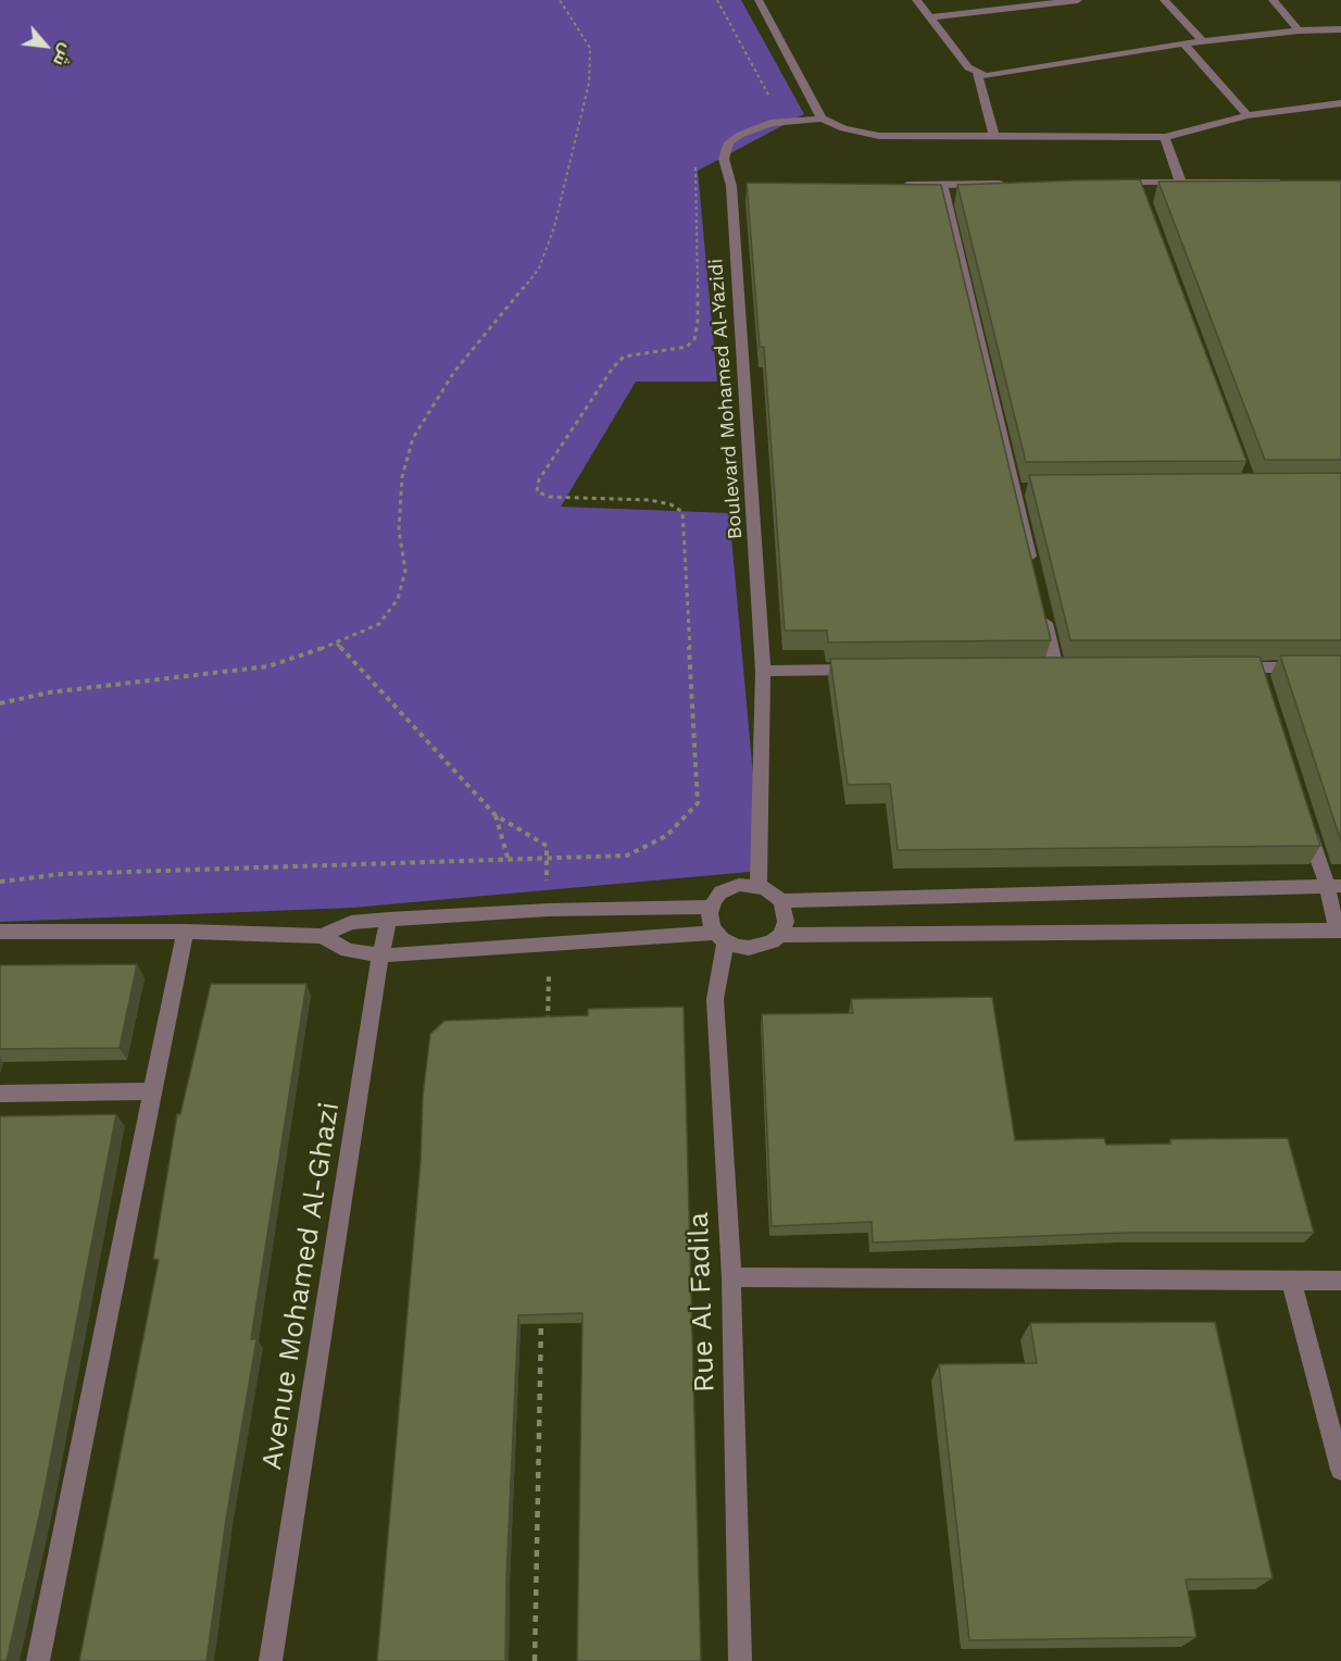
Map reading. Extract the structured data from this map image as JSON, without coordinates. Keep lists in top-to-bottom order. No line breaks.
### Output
{"streets":{"street":["Boulevard Mohamed Al-Yazidi","Avenue Mohamed Al-Ghazi","Rue Al Fadila"]},"crossings":[["Boulevard Mohamed Al-Yazidi","Rue Al Fadila"]],"north":"bottom right"}
